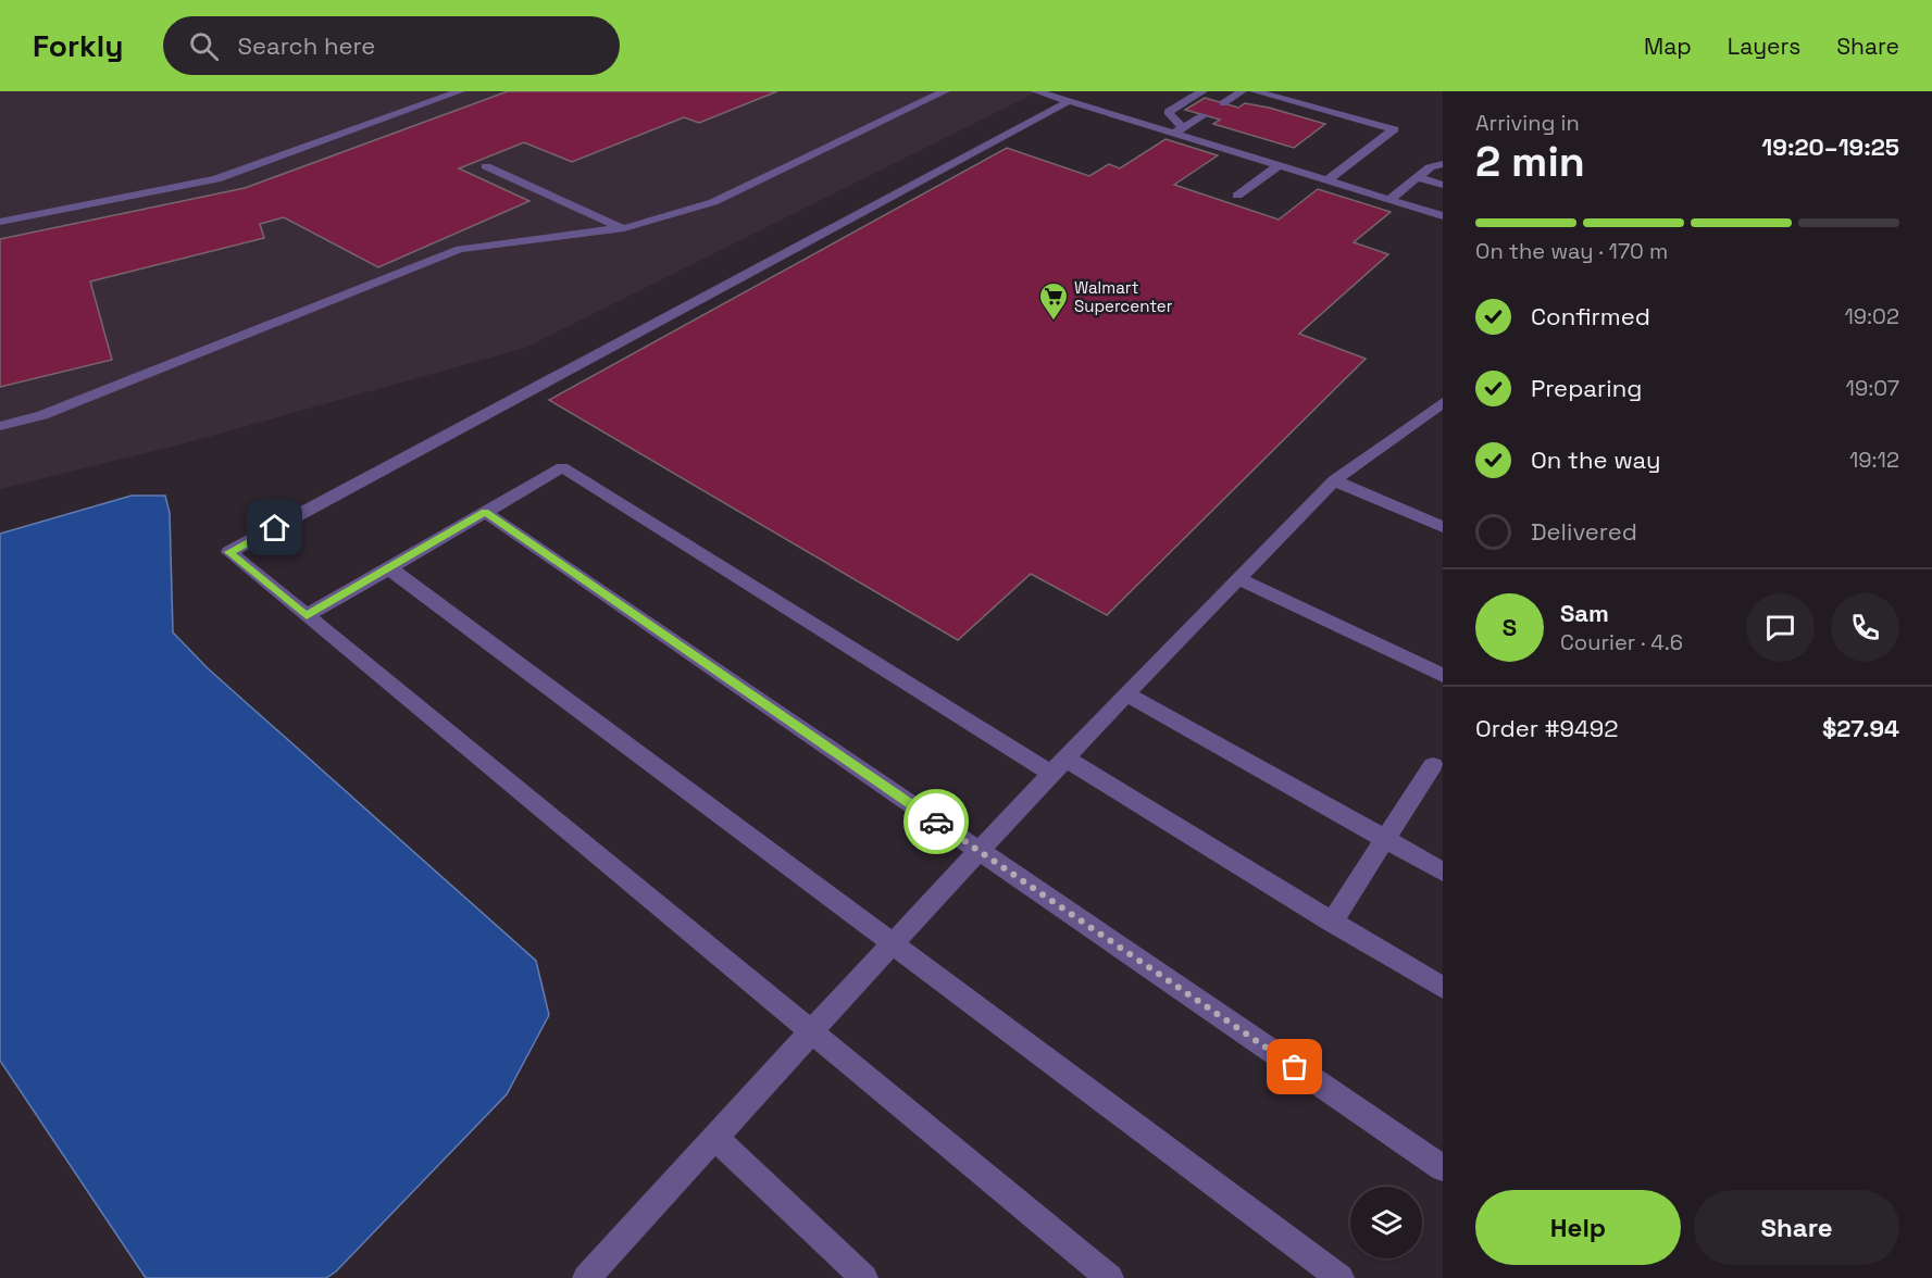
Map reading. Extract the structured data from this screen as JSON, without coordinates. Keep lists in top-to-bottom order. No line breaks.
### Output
{"places":{"supermarket":["Walmart Supercenter"]},"page":{"header":"Forkly","search":"Search here","nav":["Map","Layers","Share"],"heading":["2 min","Arriving in","19:20–19:25"],"panel":["Sam","Courier · 4.6","Order #9492","$27.94"],"bar":"On the way · 170 m","list":[["Confirmed","19:02"],["Preparing","19:07"],["On the way","19:12"],"Delivered"],"round":"S","buttons":["Help","Share"]}}
